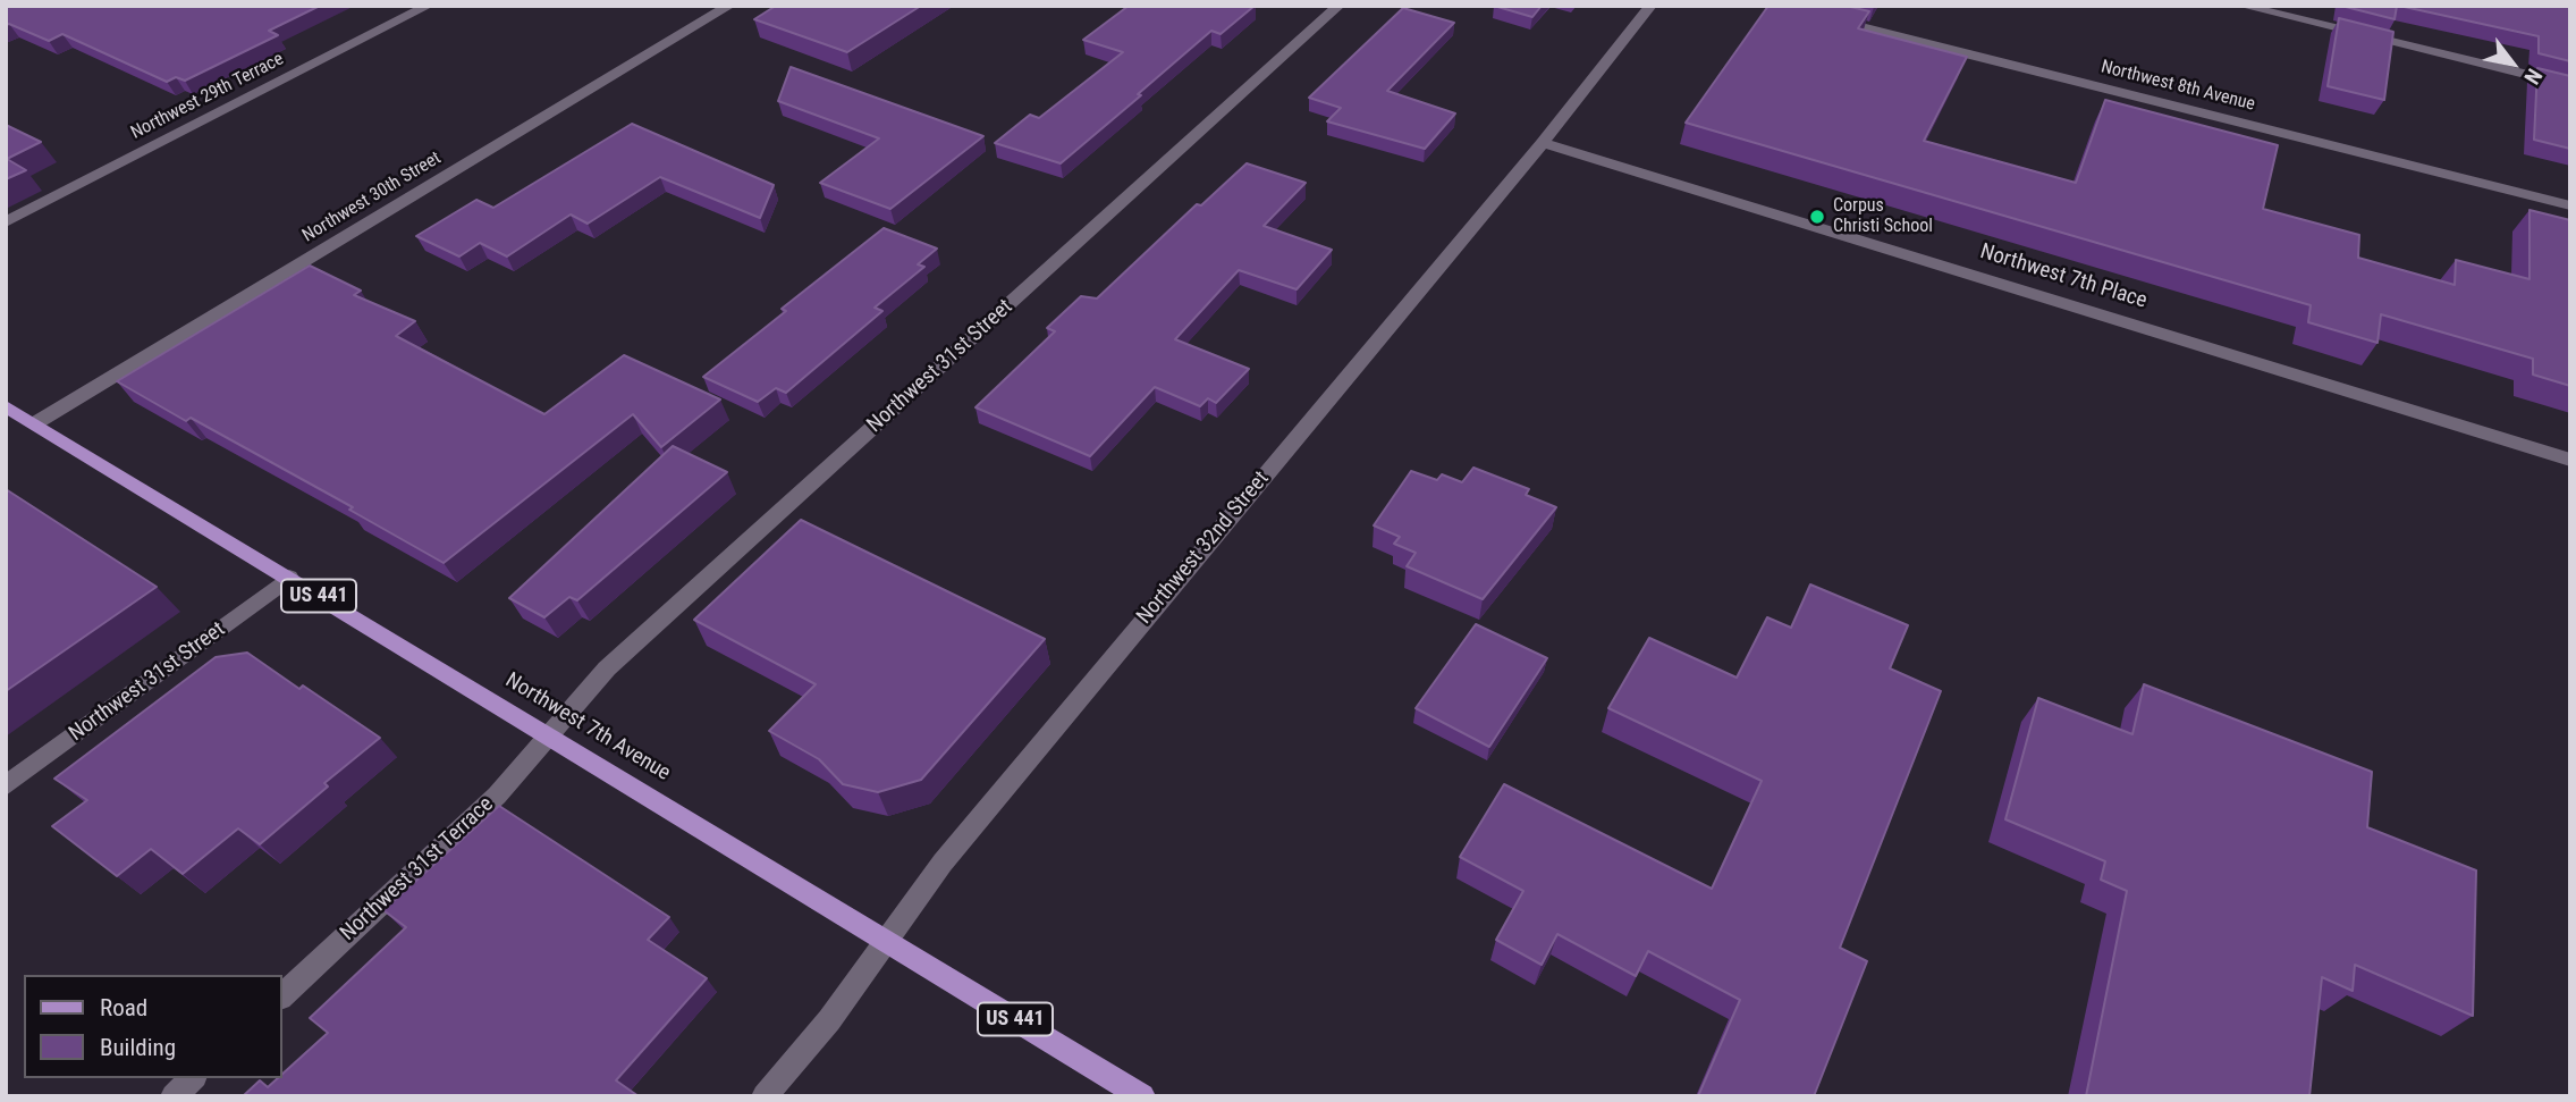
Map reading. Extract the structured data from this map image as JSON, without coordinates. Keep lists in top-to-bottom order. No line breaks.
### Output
{"streets":{"main road":["US 441","Northwest 7th Avenue"],"street":["Northwest 8th Avenue","Northwest 29th Terrace","Northwest 30th Street","Northwest 7th Place","Northwest 31st Street","Northwest 32nd Street","Northwest 31st Terrace"]},"crossings":[["Northwest 30th Street","Northwest 7th Avenue"],["Northwest 7th Place","Northwest 32nd Street"],["Northwest 31st Street","Northwest 7th Avenue"],["Northwest 31st Street","Northwest 31st Terrace"],["Northwest 32nd Street","Northwest 7th Avenue"],["Northwest 7th Avenue","Northwest 31st Terrace"]],"places":["Corpus Christi School"],"legend":["Road","Building"],"north":"bottom right"}
